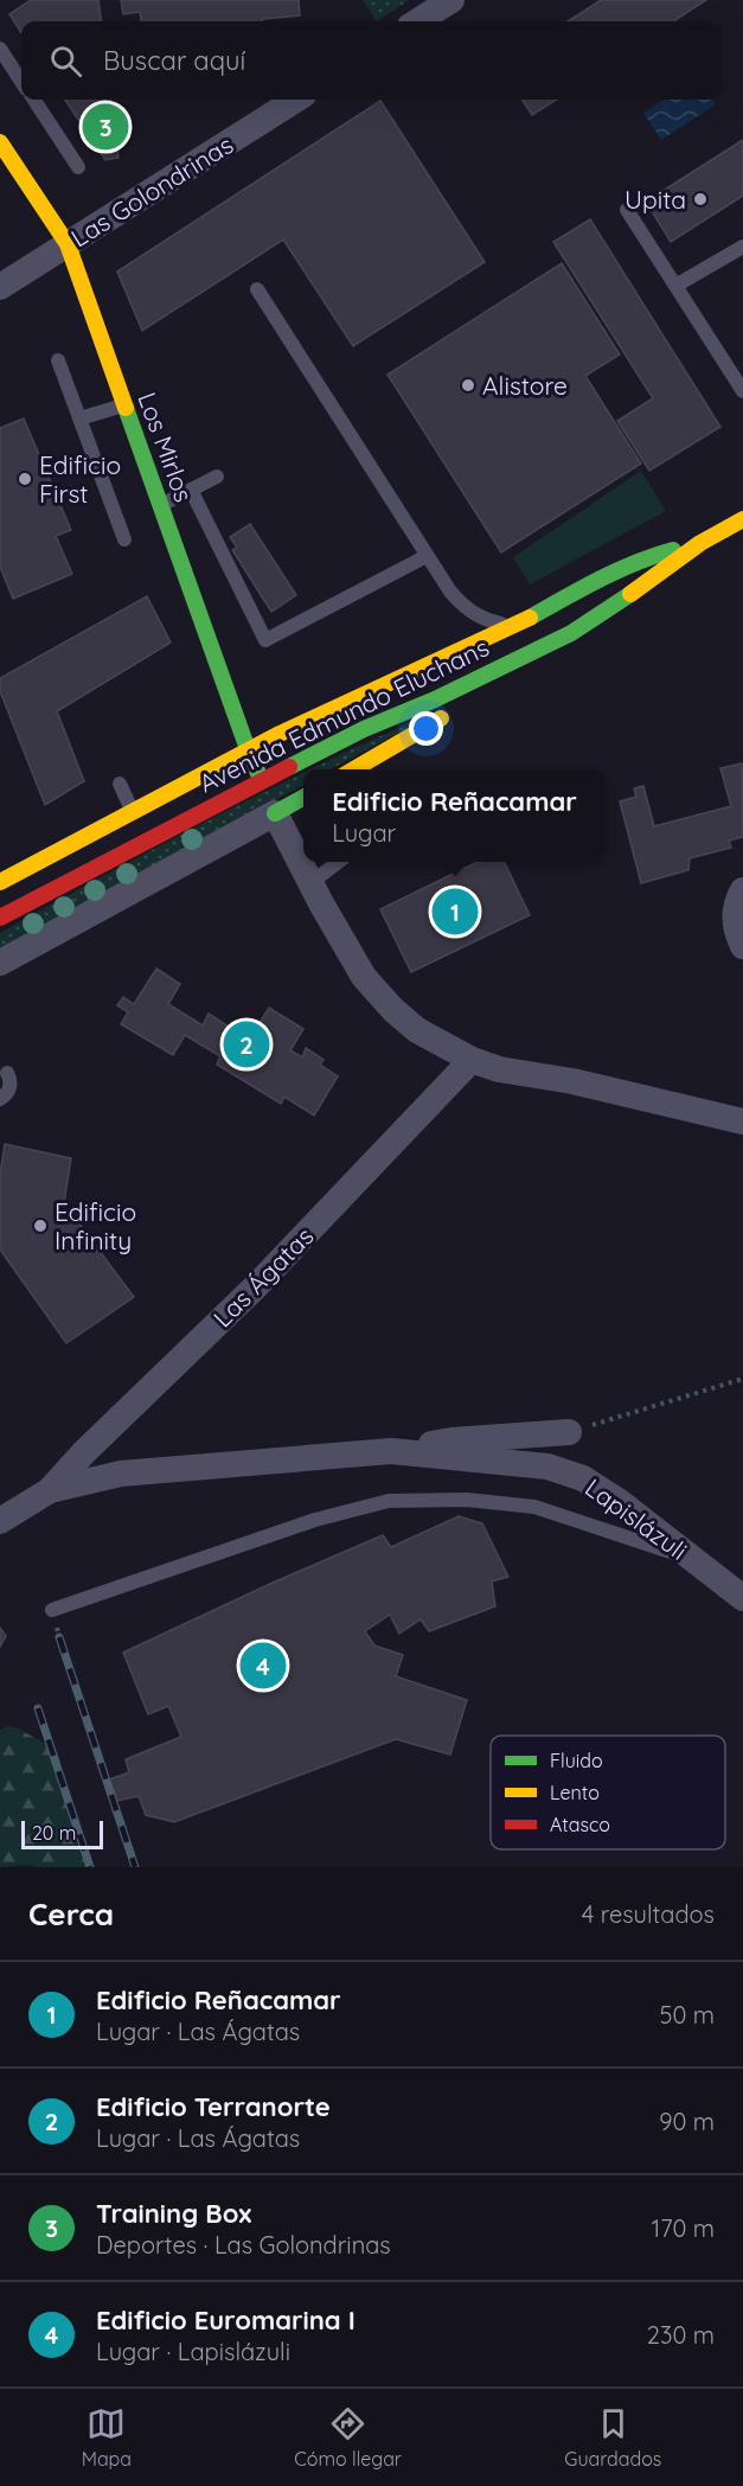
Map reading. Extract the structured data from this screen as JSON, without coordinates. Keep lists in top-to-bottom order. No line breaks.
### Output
{"streets":{"main road":["Los Mirlos","Avenida Edmundo Eluchans"],"street":["Las Golondrinas","Las Ágatas","Lapislázuli"]},"crossings":[["Las Golondrinas","Los Mirlos"],["Los Mirlos","Avenida Edmundo Eluchans"],["Las Ágatas","Lapislázuli"]],"places":["Upita","Alistore","Edificio First","Edificio Infinity"],"legend":["Fluido","Lento","Atasco"],"scale_bar":"20 m","page":{"search":"Buscar aquí","pins":["3","1","2","4"],"popup":["Edificio Reñacamar","Lugar"],"scale":"20 m","heading":["Cerca","4 resultados"],"list":[{"mark":"1","name":"Edificio Reñacamar","note":"Lugar · Las Ágatas","value":"50 m"},{"mark":"2","name":"Edificio Terranorte","note":"Lugar · Las Ágatas","value":"90 m"},{"mark":"3","name":"Training Box","note":"Deportes · Las Golondrinas","value":"170 m"},{"mark":"4","name":"Edificio Euromarina I","note":"Lugar · Lapislázuli","value":"230 m"}],"nav":["Mapa","Cómo llegar","Guardados"]}}
